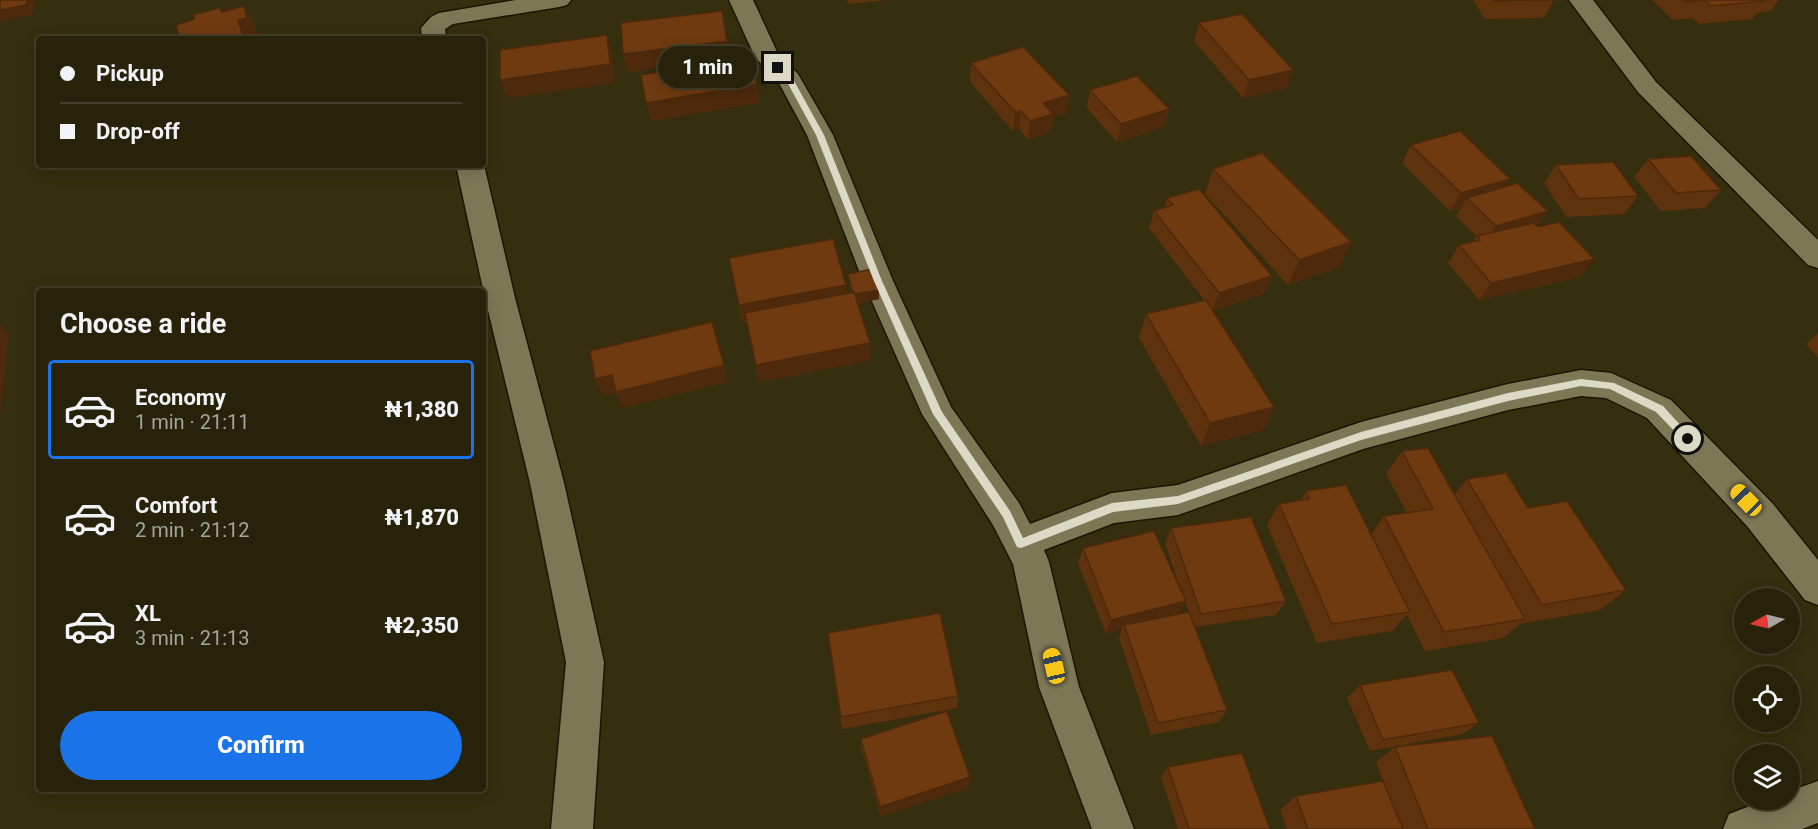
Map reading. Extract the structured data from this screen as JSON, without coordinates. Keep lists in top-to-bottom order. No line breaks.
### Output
{"north":"left","page":{"banner":["Pickup","Drop-off"],"bubble":"1 min","heading":"Choose a ride","list":[{"name":"Economy","note":"1 min · 21:11","value":"₦1,380"},{"name":"Comfort","note":"2 min · 21:12","value":"₦1,870"},{"name":"XL","note":"3 min · 21:13","value":"₦2,350"}],"buttons":"Confirm"}}
